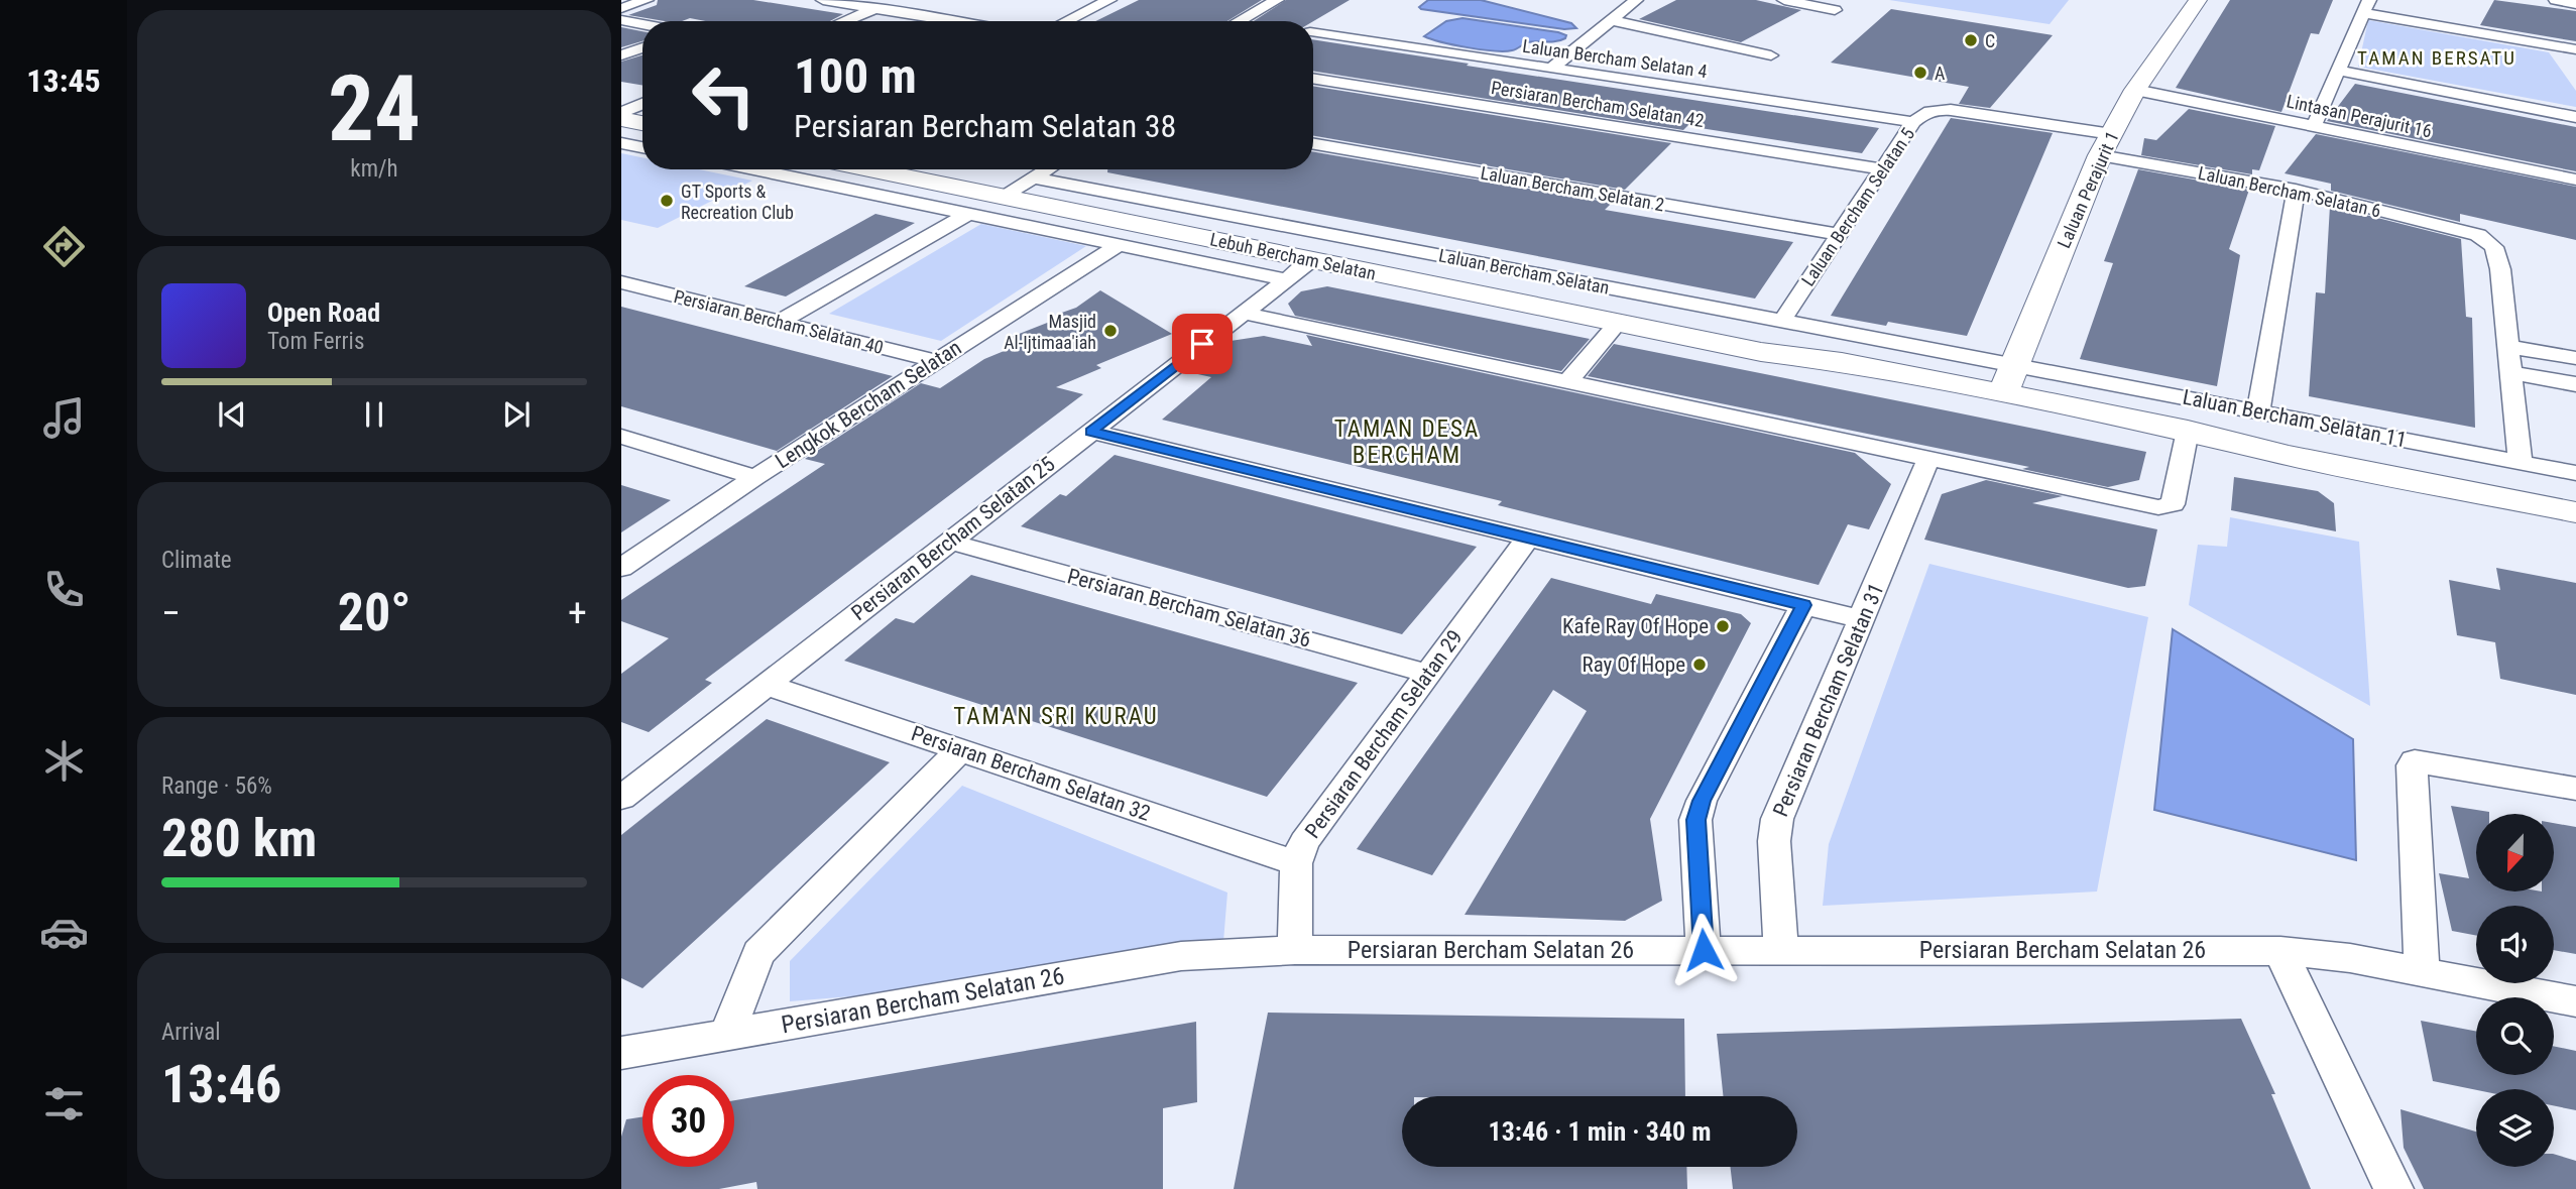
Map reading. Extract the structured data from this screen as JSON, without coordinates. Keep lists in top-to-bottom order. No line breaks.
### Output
{"streets":{"street":["Laluan Bercham Selatan 4","Persiaran Bercham Selatan 42","Lintasan Perajurit 16","Laluan Bercham Selatan 2","Laluan Perajurit 1","Laluan Bercham Selatan 6","Laluan Bercham Selatan 5","Lebuh Bercham Selatan","Laluan Bercham Selatan","Persiaran Bercham Selatan 40","Lengkok Bercham Selatan","Laluan Bercham Selatan 11","Persiaran Bercham Selatan 25","Persiaran Bercham Selatan 36","Persiaran Bercham Selatan 31","Persiaran Bercham Selatan 29","Persiaran Bercham Selatan 32","Persiaran Bercham Selatan 26"]},"crossings":[["Laluan Bercham Selatan 4","Laluan Bercham Selatan 5"],["Persiaran Bercham Selatan 42","Laluan Bercham Selatan 5"],["Lintasan Perajurit 16","Laluan Perajurit 1"],["Laluan Bercham Selatan 2","Laluan Bercham Selatan 5"],["Laluan Perajurit 1","Laluan Bercham Selatan 6"],["Laluan Perajurit 1","Laluan Bercham Selatan 5"],["Laluan Perajurit 1","Laluan Bercham Selatan"],["Laluan Perajurit 1","Laluan Bercham Selatan 11"],["Laluan Bercham Selatan 6","Laluan Bercham Selatan 5"],["Laluan Bercham Selatan 5","Laluan Bercham Selatan"],["Lebuh Bercham Selatan","Persiaran Bercham Selatan 25"],["Laluan Bercham Selatan","Laluan Bercham Selatan 11"],["Persiaran Bercham Selatan 40","Lengkok Bercham Selatan"],["Persiaran Bercham Selatan 25","Persiaran Bercham Selatan 36"],["Persiaran Bercham Selatan 25","Persiaran Bercham Selatan 32"],["Persiaran Bercham Selatan 36","Persiaran Bercham Selatan 29"],["Persiaran Bercham Selatan 31","Persiaran Bercham Selatan 26"],["Persiaran Bercham Selatan 29","Persiaran Bercham Selatan 32"],["Persiaran Bercham Selatan 29","Persiaran Bercham Selatan 26"]],"districts":["TAMAN BERSATU","TAMAN DESA BERCHAM","TAMAN SRI KURAU"],"places":["C","A","GT Sports & Recreation Club","Masjid Al-Ijtimaa'iah","Kafe Ray Of Hope","Ray Of Hope"],"north":"bottom","page":{"tabs":"13:45","tile":[["24","km/h"],"Climate",["Range · 56%","280 km"],["Arrival","13:46"]],"turn":["100 m","Persiaran Bercham Selatan 38"],"song":["Open Road","Tom Ferris"],"heat":["−","20°","+"],"limit":"30","trip":"13:46 · 1 min · 340 m"}}
